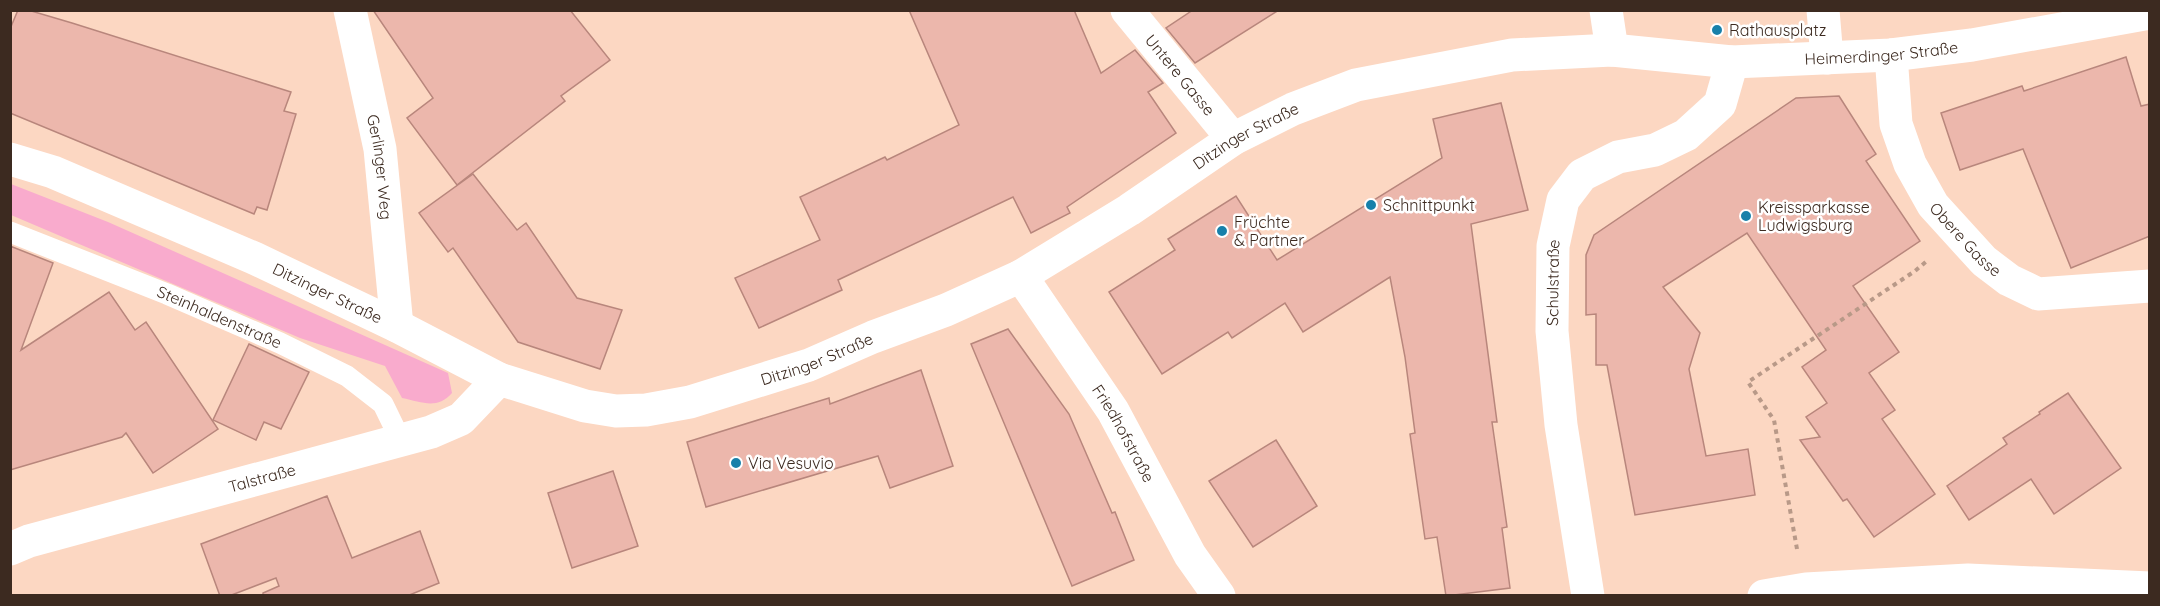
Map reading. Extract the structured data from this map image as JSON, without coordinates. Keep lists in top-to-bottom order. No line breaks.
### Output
{"streets":{"street":["Heimerdinger Straße","Untere Gasse","Ditzinger Straße","Gerlinger Weg","Obere Gasse","Schulstraße","Friedhofstraße","Talstraße"],"lane":["Steinhaldenstraße"]},"crossings":[["Heimerdinger Straße","Ditzinger Straße"],["Heimerdinger Straße","Obere Gasse"],["Heimerdinger Straße","Schulstraße"],["Untere Gasse","Ditzinger Straße"],["Ditzinger Straße","Gerlinger Weg"],["Ditzinger Straße","Friedhofstraße"],["Ditzinger Straße","Talstraße"],["Steinhaldenstraße","Talstraße"]],"places":["Rathausplatz","Schnittpunkt","Kreissparkasse Ludwigsburg","Früchte & Partner","Via Vesuvio"]}
